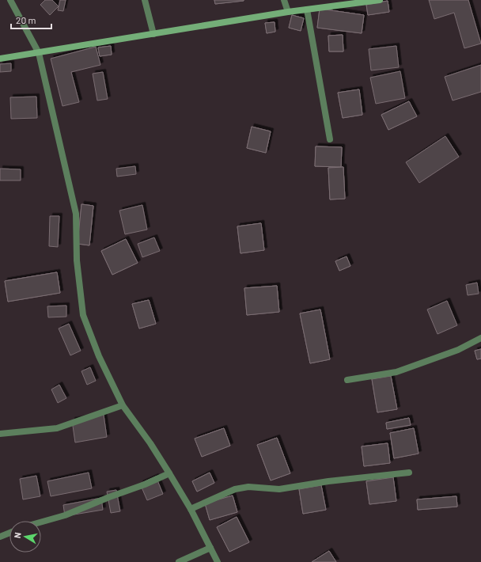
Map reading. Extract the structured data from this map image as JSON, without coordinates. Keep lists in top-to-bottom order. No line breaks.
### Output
{"scale_bar":"20 m","north":"left"}
